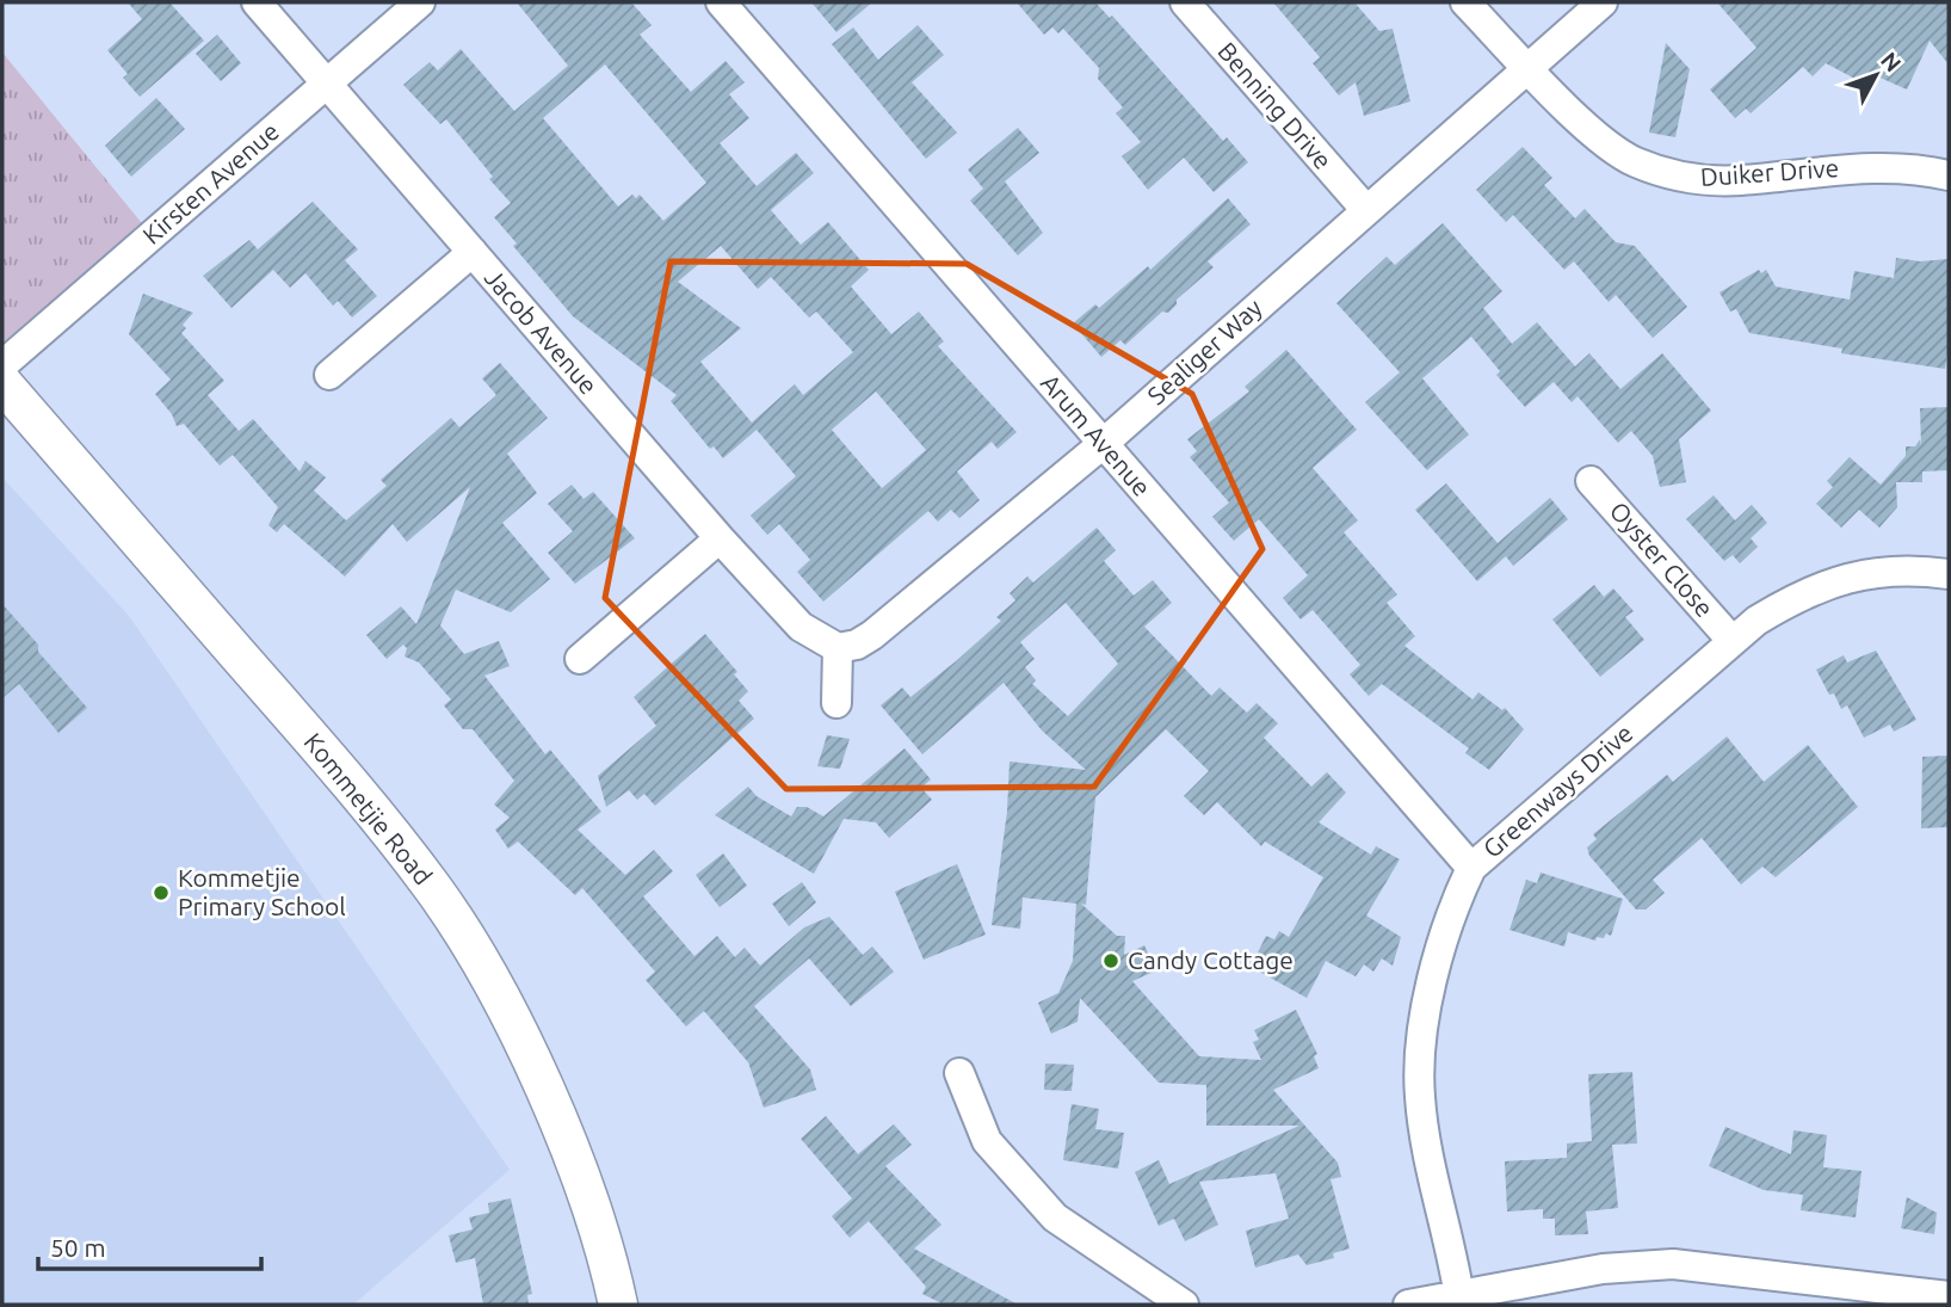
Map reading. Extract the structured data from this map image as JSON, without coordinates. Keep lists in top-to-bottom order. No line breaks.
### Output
{"streets":{"main road":["Kommetjie Road"],"street":["Benning Drive","Duiker Drive","Kirsten Avenue","Jacob Avenue","Sealiger Way","Arum Avenue","Oyster Close","Greenways Drive"]},"crossings":[["Benning Drive","Sealiger Way"],["Duiker Drive","Sealiger Way"],["Kirsten Avenue","Jacob Avenue"],["Jacob Avenue","Sealiger Way"],["Sealiger Way","Arum Avenue"],["Arum Avenue","Greenways Drive"],["Oyster Close","Greenways Drive"]],"places":["Kommetjie Primary School","Candy Cottage"],"scale_bar":"50 m","north":"top right"}
